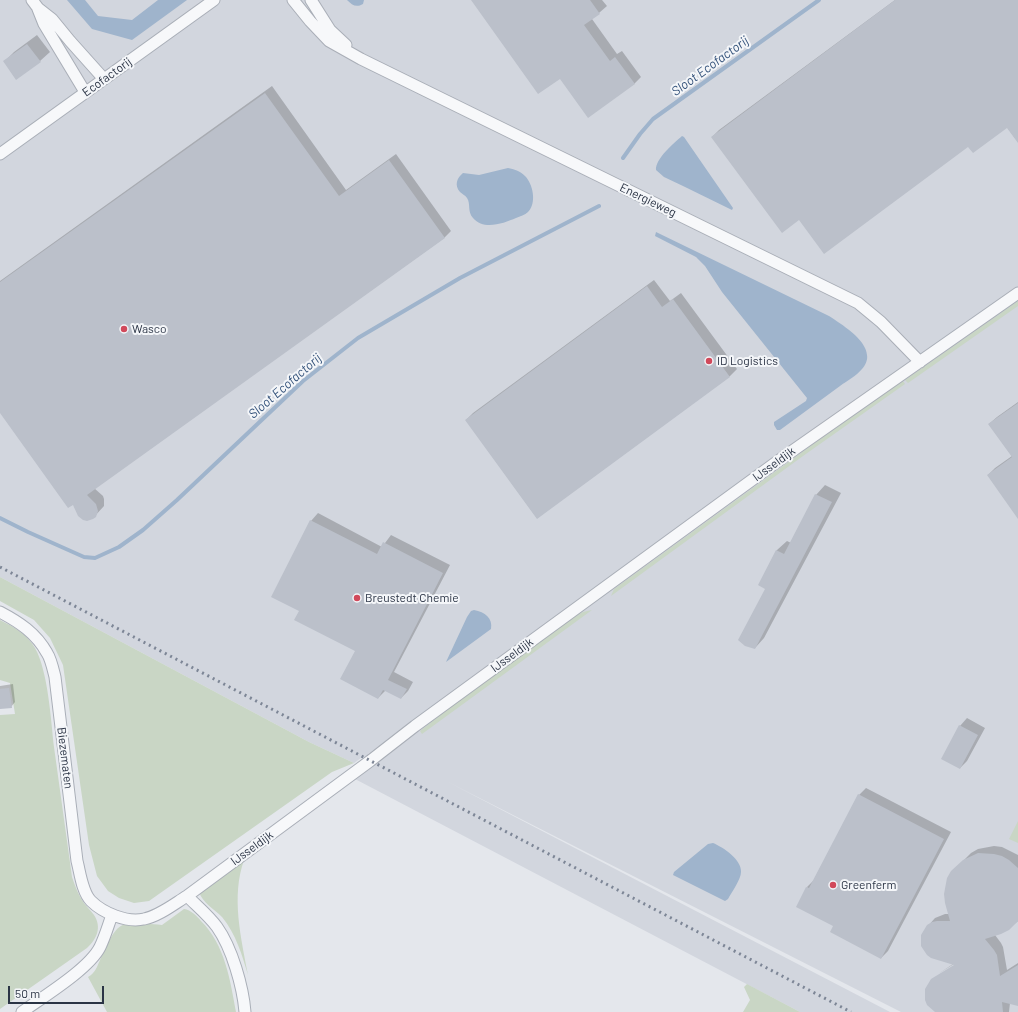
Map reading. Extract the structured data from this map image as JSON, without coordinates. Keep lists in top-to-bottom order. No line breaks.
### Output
{"streets":{"street":["Ecofactorij","Energieweg","IJsseldijk","Biezematen"]},"crossings":[["Energieweg","IJsseldijk"],["IJsseldijk","Biezematen"]],"water":["Sloot Ecofactorij"],"places":["Wasco","ID Logistics","Breustedt Chemie","Greenferm"],"scale_bar":"50 m"}
